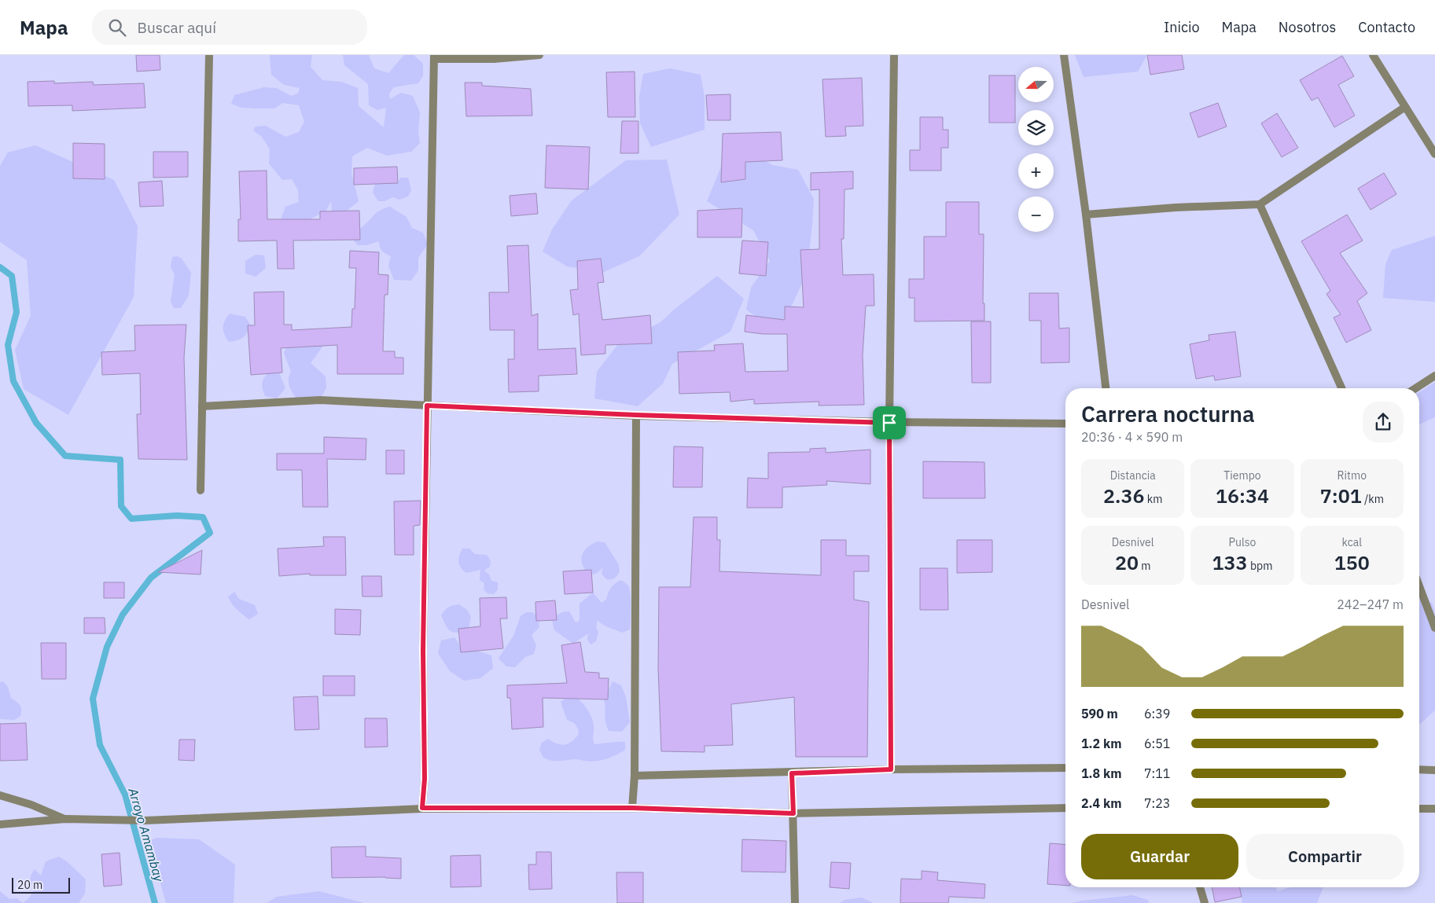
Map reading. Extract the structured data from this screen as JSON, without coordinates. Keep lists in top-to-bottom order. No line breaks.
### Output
{"water":["Arroyo Amambay"],"scale_bar":"20 m","north":"left","page":{"header":"Mapa","search":"Buscar aquí","nav":["Inicio","Mapa","Nosotros","Contacto"],"map_buttons":["+","−"],"heading":["Carrera nocturna","20:36 · 4 × 590 m"],"stats":[["Distancia","2.36 km"],["Tiempo","16:34"],["Ritmo","7:01 /km"],["Desnivel","20 m"],["Pulso","133 bpm"],["kcal","150"]],"chart":["Desnivel","242–247 m"],"list":[{"name":"590 m","note":"6:39"},{"name":"1.2 km","note":"6:51"},{"name":"1.8 km","note":"7:11"},{"name":"2.4 km","note":"7:23"}],"buttons":["Guardar","Compartir"],"scale":"20 m"}}
